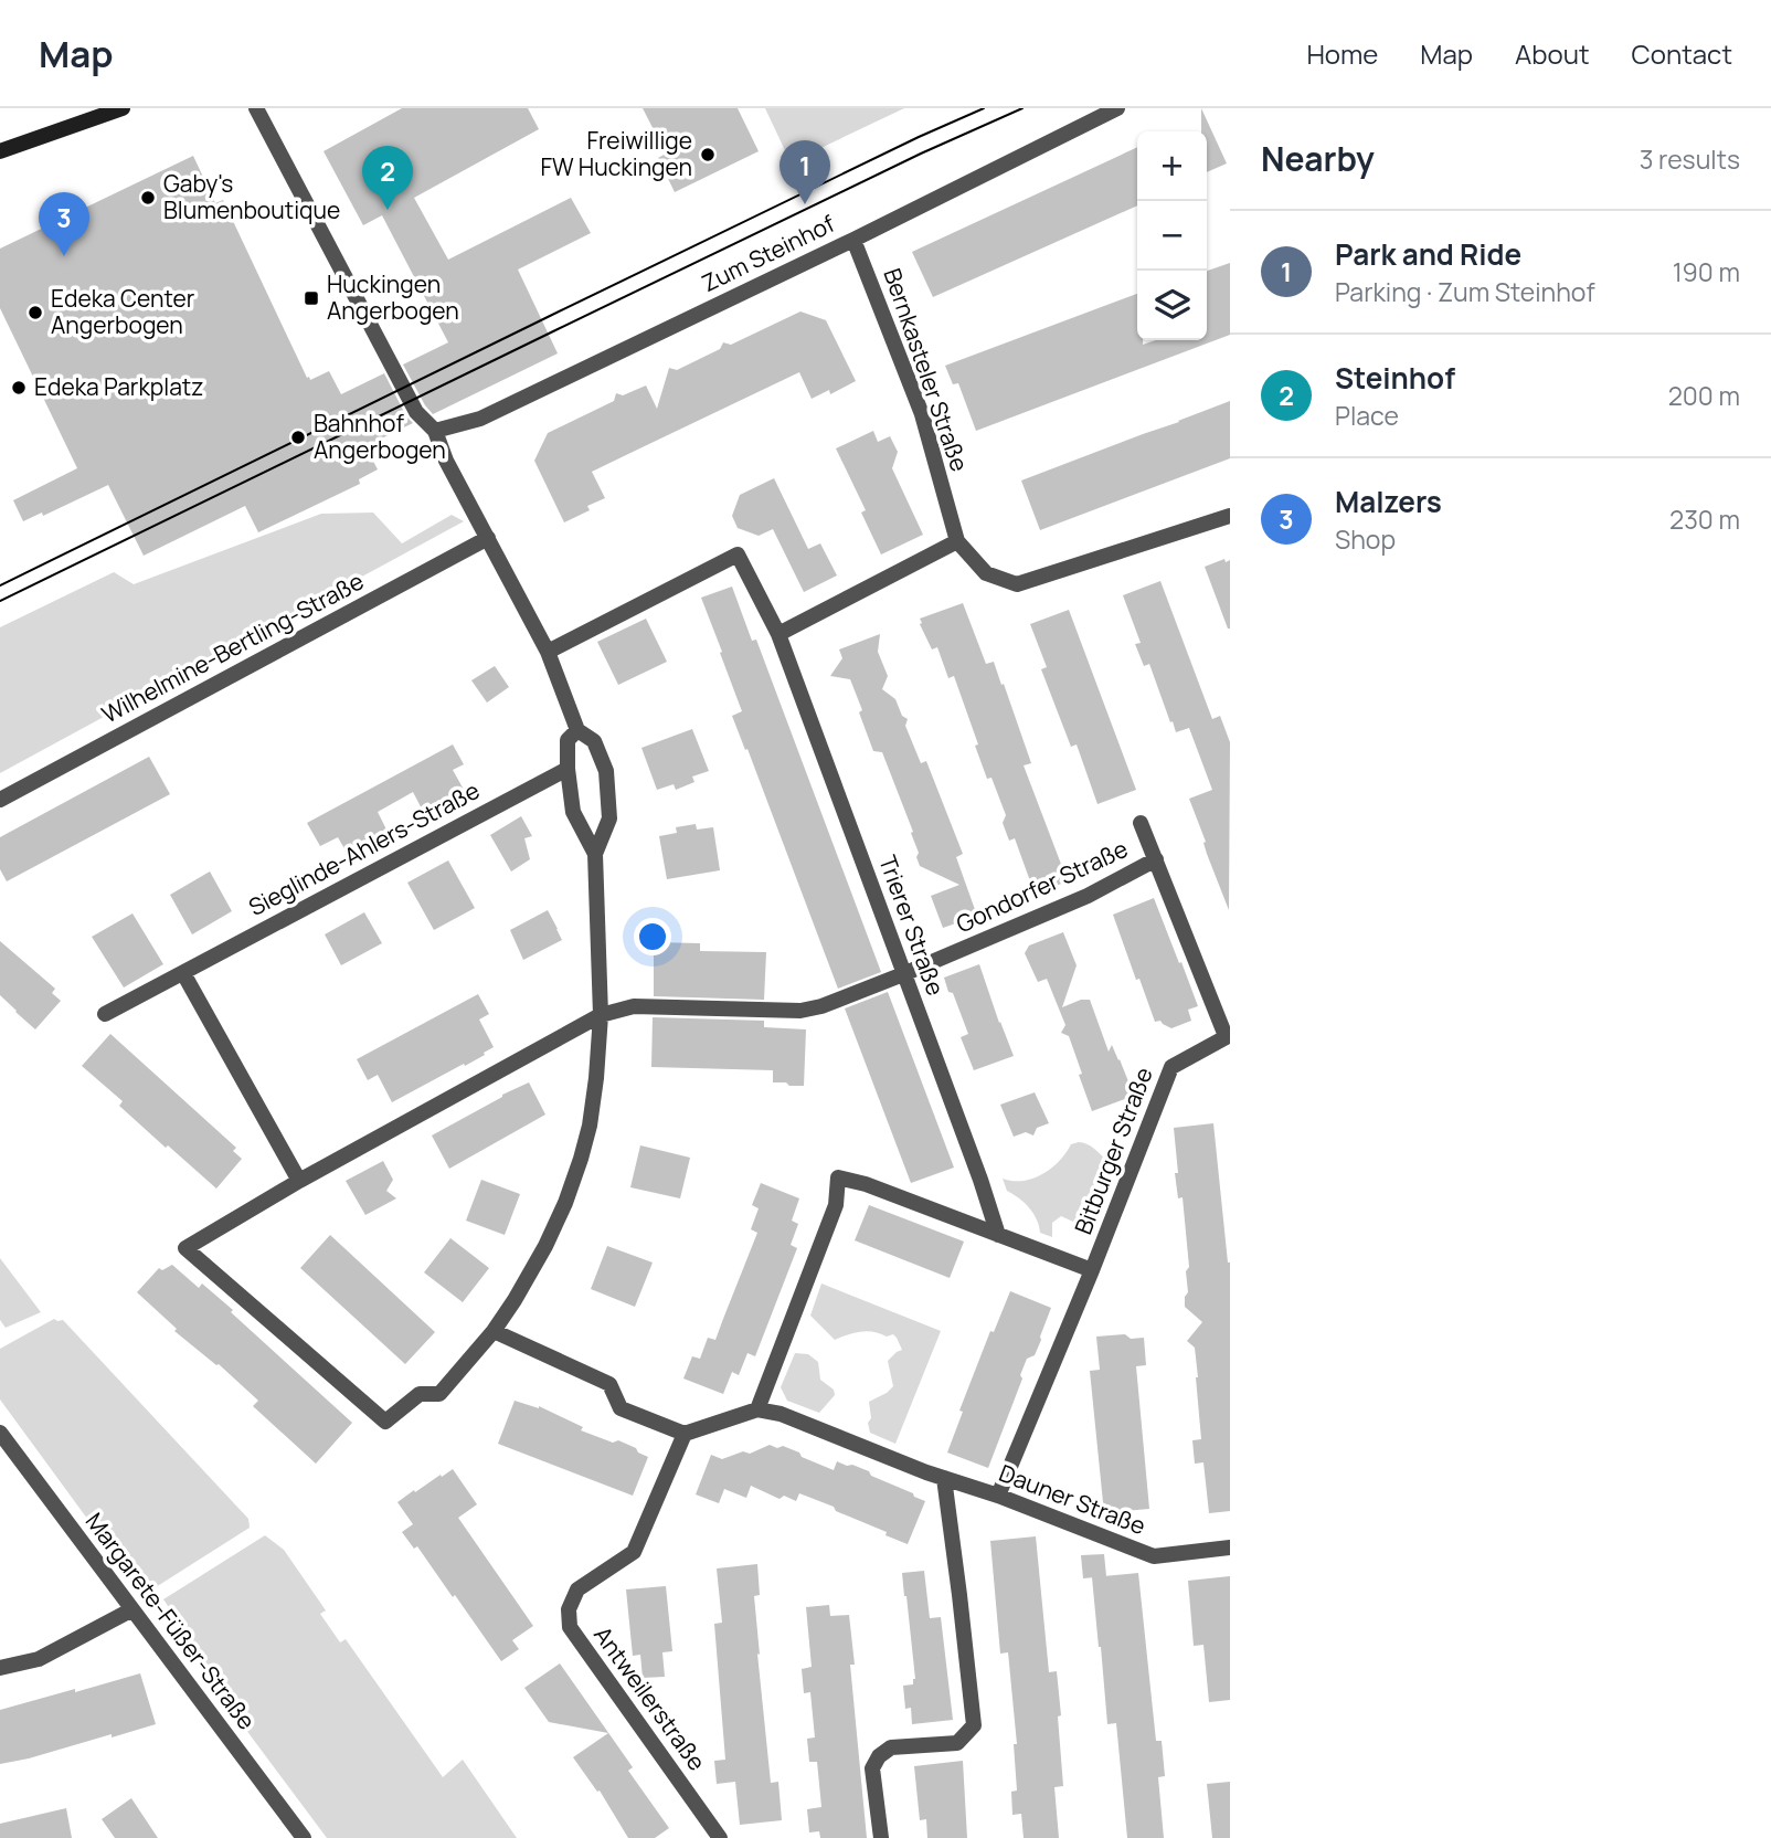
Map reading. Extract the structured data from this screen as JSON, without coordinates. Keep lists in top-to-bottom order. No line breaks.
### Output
{"streets":{"street":["Zum Steinhof","Bernkasteler Straße","Wilhelmine-Bertling-Straße","Sieglinde-Ahlers-Straße","Gondorfer Straße","Trierer Straße","Bitburger Straße","Dauner Straße","Margarete-Füßer-Straße","Antweilerstraße"]},"crossings":[["Zum Steinhof","Bernkasteler Straße"],["Gondorfer Straße","Trierer Straße"],["Gondorfer Straße","Bitburger Straße"],["Trierer Straße","Bitburger Straße"],["Bitburger Straße","Dauner Straße"]],"places":{"other":["Freiwillige FW Huckingen","Gaby's Blumenboutique","Edeka Center Angerbogen","Edeka Parkplatz","Bahnhof Angerbogen"],"transit":["Huckingen Angerbogen"]},"page":{"header":"Map","nav":["Home","Map","About","Contact"],"heading":["Nearby","3 results"],"map_buttons":["+","−"],"pins":["1","2","3"],"list":[{"mark":"1","name":"Park and Ride","note":"Parking · Zum Steinhof","value":"190 m"},{"mark":"2","name":"Steinhof","note":"Place","value":"200 m"},{"mark":"3","name":"Malzers","note":"Shop","value":"230 m"}]}}
